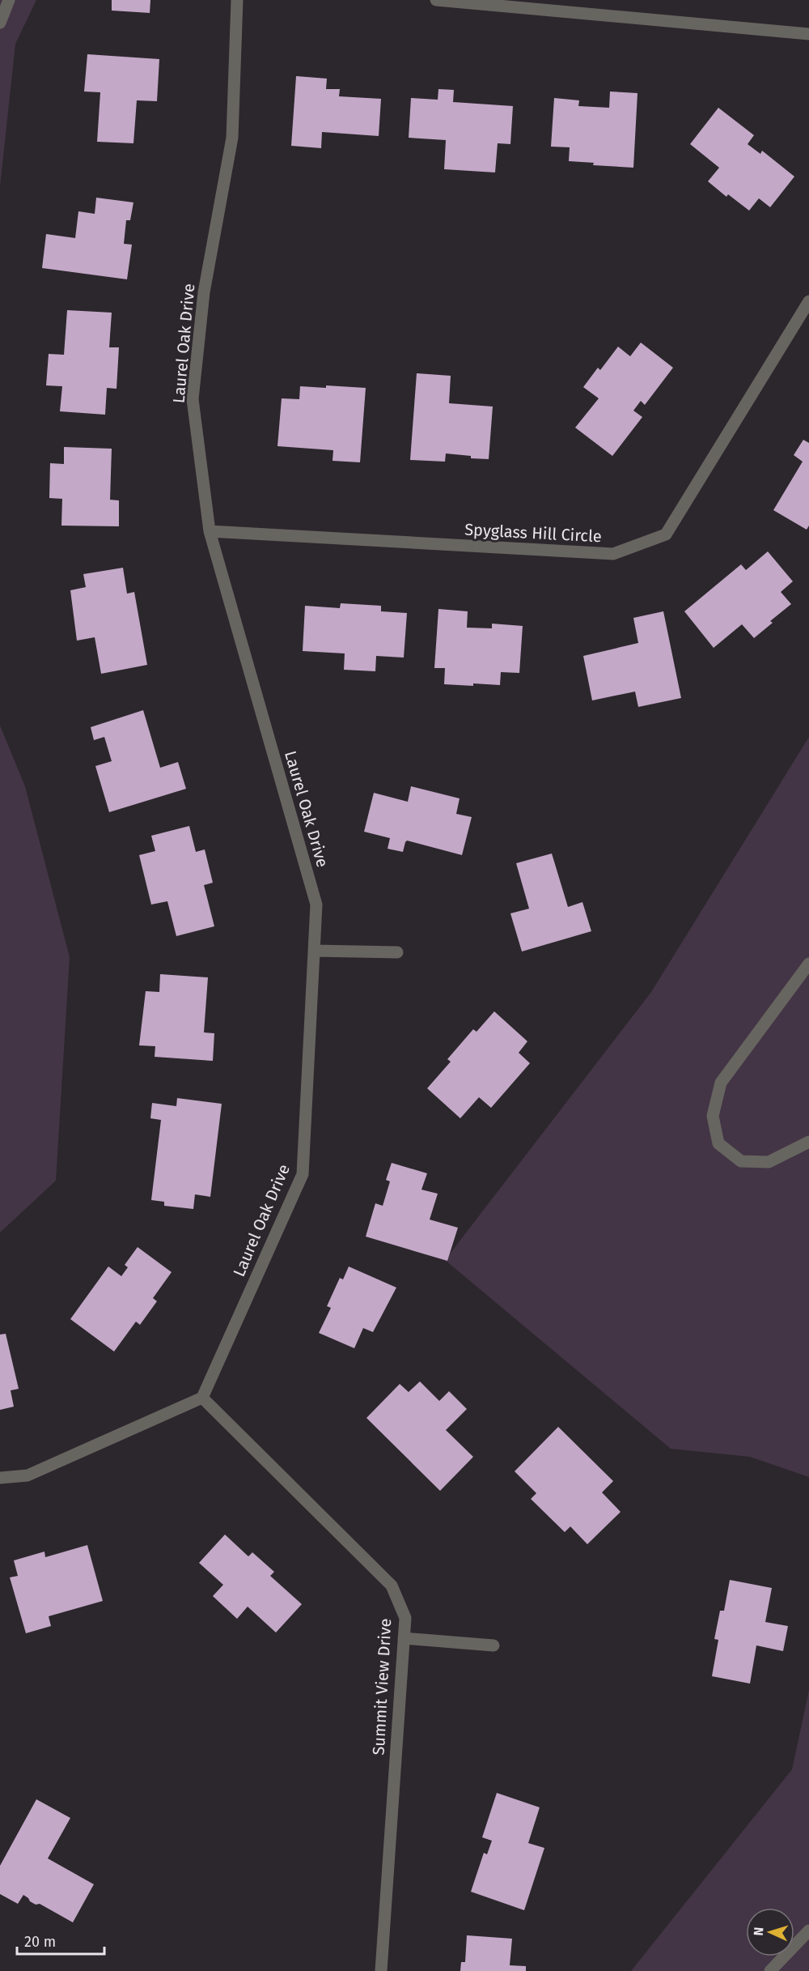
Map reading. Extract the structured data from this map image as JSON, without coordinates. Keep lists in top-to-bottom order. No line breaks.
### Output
{"streets":{"street":["Laurel Oak Drive","Spyglass Hill Circle","Summit View Drive"]},"crossings":[["Laurel Oak Drive","Spyglass Hill Circle"],["Laurel Oak Drive","Summit View Drive"]],"scale_bar":"20 m","north":"left"}
